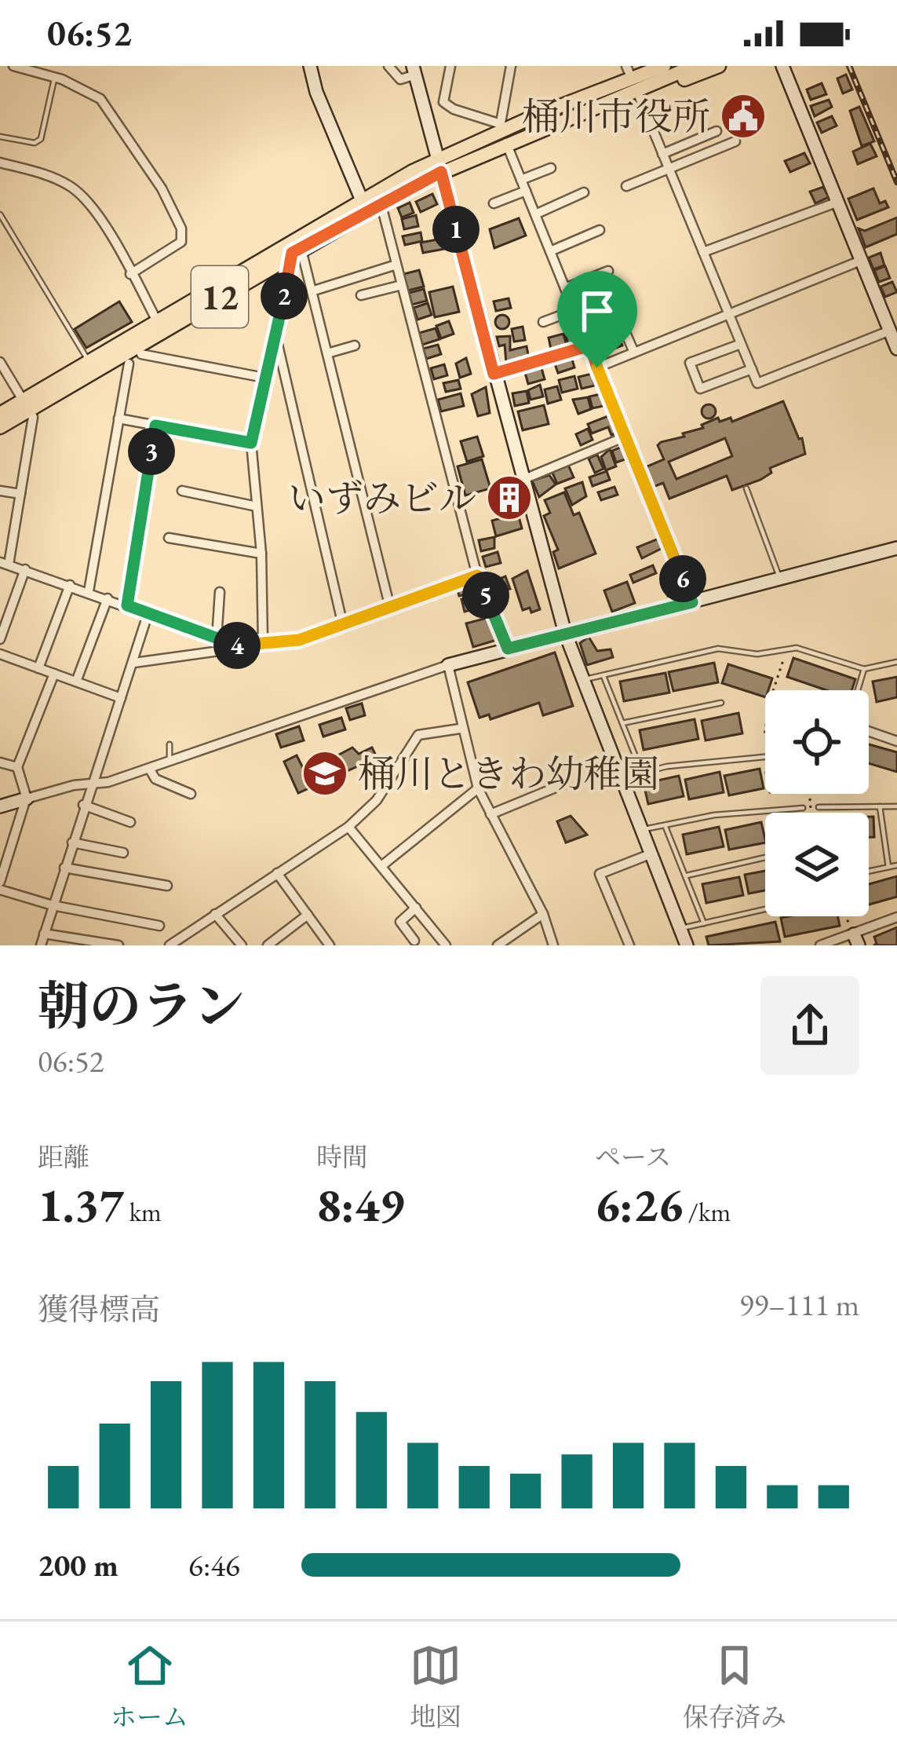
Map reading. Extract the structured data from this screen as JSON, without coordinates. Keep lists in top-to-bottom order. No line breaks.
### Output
{"streets":{"main road":["12"]},"places":{"public building":["桶川市役所"],"building":["いずみビル"],"school or university":["桶川ときわ幼稚園"]},"page":{"status":"06:52","pins":["1","2","3","6","5","4"],"heading":["朝のラン","06:52"],"stats":[["距離","1.37 km"],["時間","8:49"],["ペース","6:26 /km"]],"chart":["獲得標高","99–111 m"],"list":[{"name":"200 m","note":"6:46"}],"tabs":["ホーム","地図","保存済み"]}}
